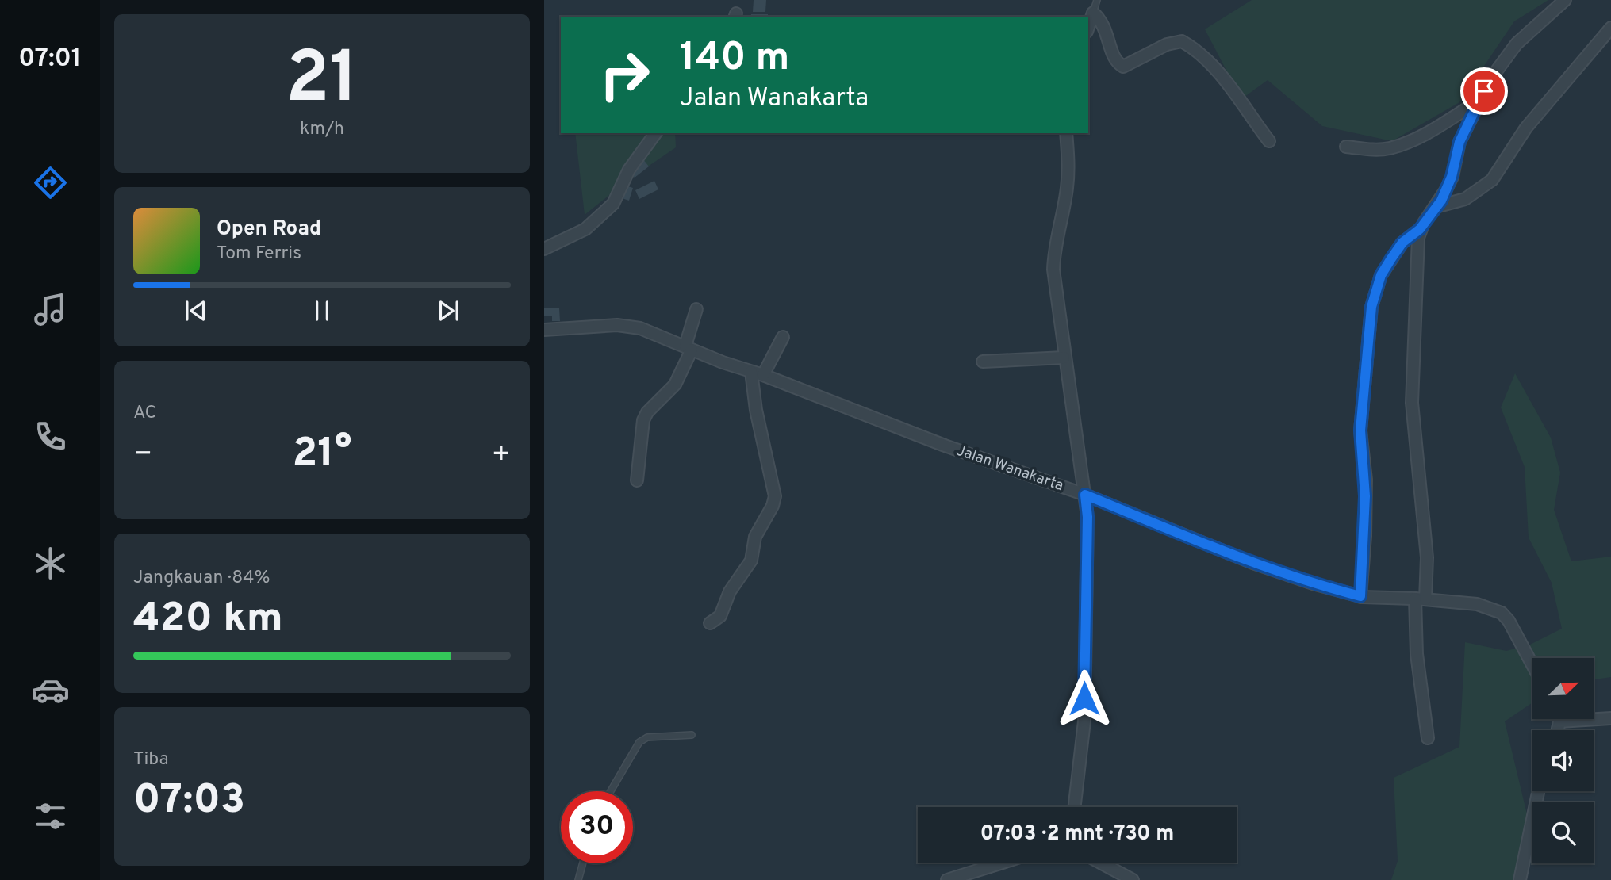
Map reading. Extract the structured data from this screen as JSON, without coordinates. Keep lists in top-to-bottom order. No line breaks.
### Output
{"streets":{"street":["Jalan Wanakarta"]},"north":"top right","page":{"tabs":"07:01","tile":[["21","km/h"],"AC",["Jangkauan · 84%","420 km"],["Tiba","07:03"]],"turn":["140 m","Jalan Wanakarta"],"song":["Open Road","Tom Ferris"],"heat":["−","21°","+"],"limit":"30","trip":"07:03 · 2 mnt · 730 m"}}
